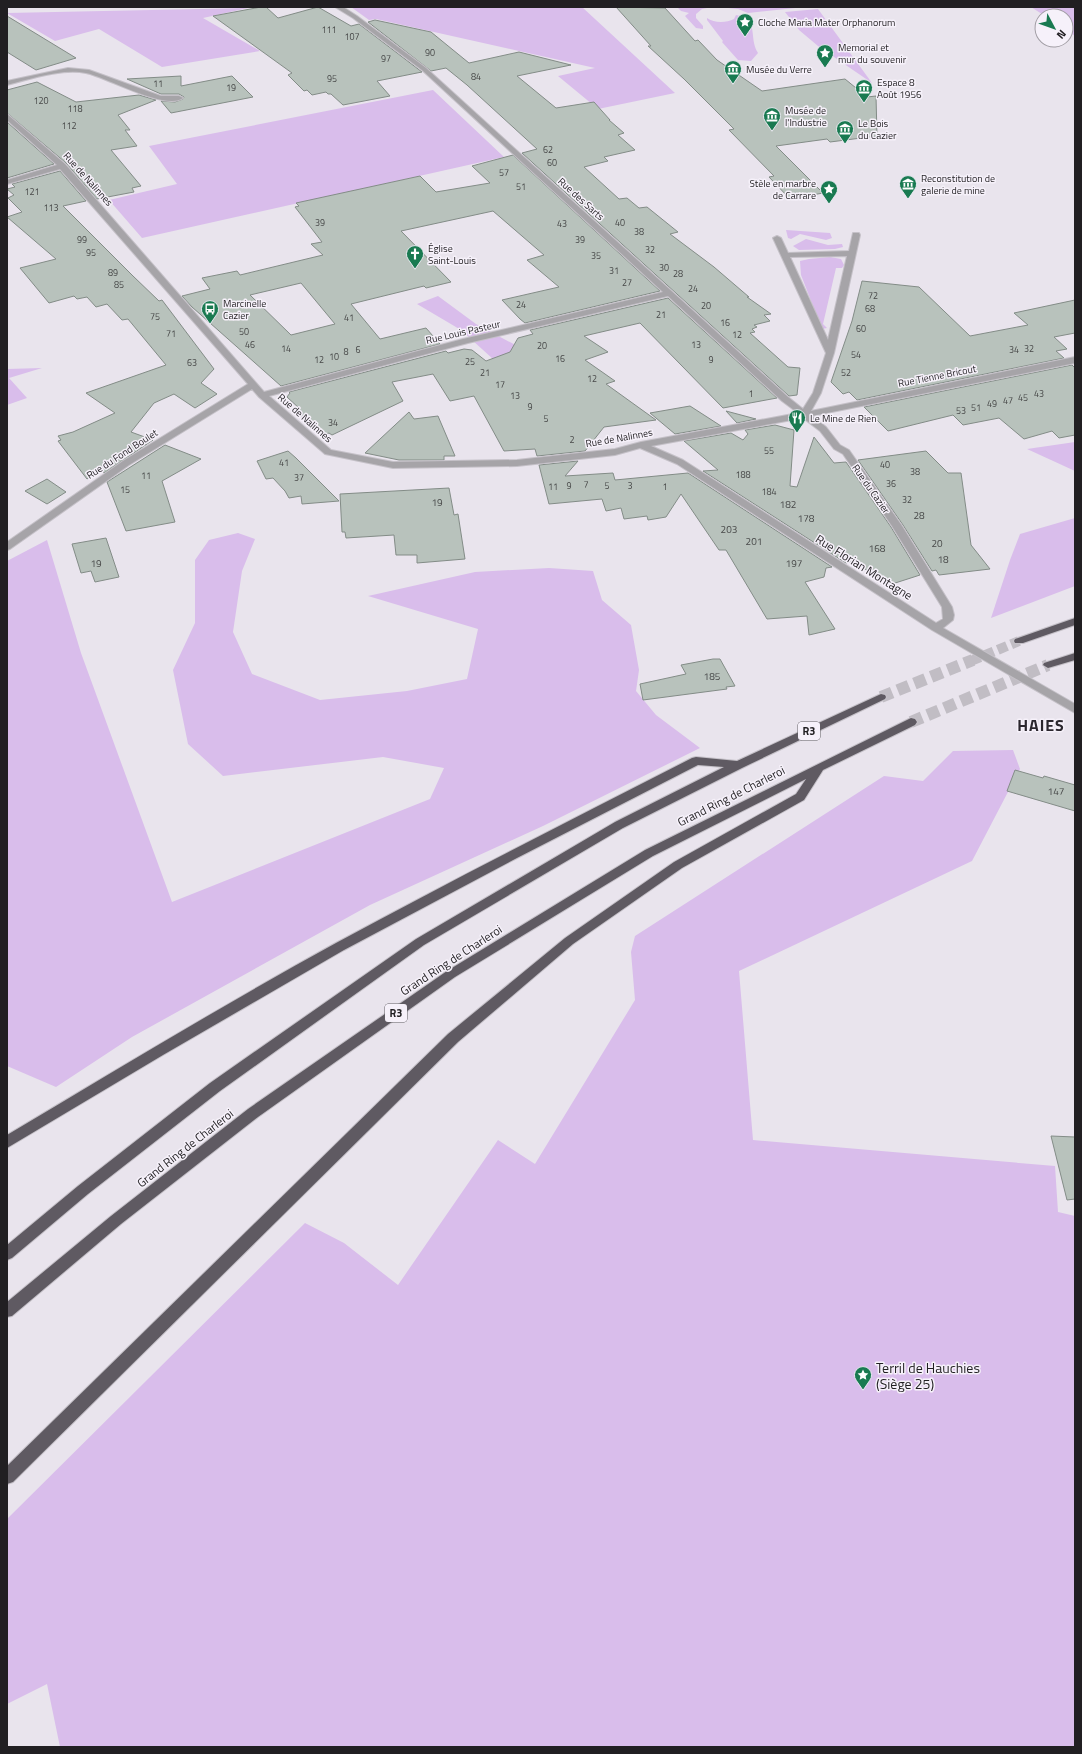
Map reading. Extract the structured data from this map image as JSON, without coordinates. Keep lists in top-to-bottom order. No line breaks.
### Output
{"streets":{"highway":["R3","Grand Ring de Charleroi"],"street":["Rue de Nalinnes","Rue des Sarts","Rue Louis Pasteur","Rue Tienne Bricout","Rue du Fond Boulet","Rue du Cazier","Rue Florian Montagne"]},"crossings":[["Rue de Nalinnes","Rue des Sarts"],["Rue de Nalinnes","Rue Louis Pasteur"],["Rue de Nalinnes","Rue Tienne Bricout"],["Rue de Nalinnes","Rue du Fond Boulet"],["Rue de Nalinnes","Rue du Cazier"],["Rue de Nalinnes","Rue Florian Montagne"],["Rue des Sarts","Rue Louis Pasteur"],["Rue des Sarts","Rue Tienne Bricout"],["Rue des Sarts","Rue du Cazier"],["Rue Tienne Bricout","Rue du Cazier"],["Rue du Cazier","Rue Florian Montagne"]],"districts":["HAIES"],"places":{"place":["Cloche Maria Mater Orphanorum","Memorial et mur du souvenir","Stèle en marbre de Carrare","Terril de Hauchies (Siège 25)"],"museum":["Musée du Verre","Espace 8 Août 1956","Musée de l'Industrie","Le Bois du Cazier","Reconstitution de galerie de mine"],"church":["Église Saint-Louis"],"bus stop":["Marcinelle Cazier"],"restaurant":["Le Mine de Rien"]},"house_numbers":["111","107","90","97","84","95","11","19","120","118","112","62","60","57","51","121","113","39","40","43","38","99","39","32","95","35","30","31","89","28","27","85","24","72","24","20","68","21","75","41","16","60","50","71","12","46","13","20","14","32","6","34","8","54","10","16","12","9","25","63","21","52","12","17","1","43","13","45","47","49","9","51","53","5","34","2","55","41","40","38","188","11","37","36","7","9","5","3","11","1","15","184","32","19","182","28","178","203","201","20","168","18","19","197","185","147"],"north":"bottom right"}
